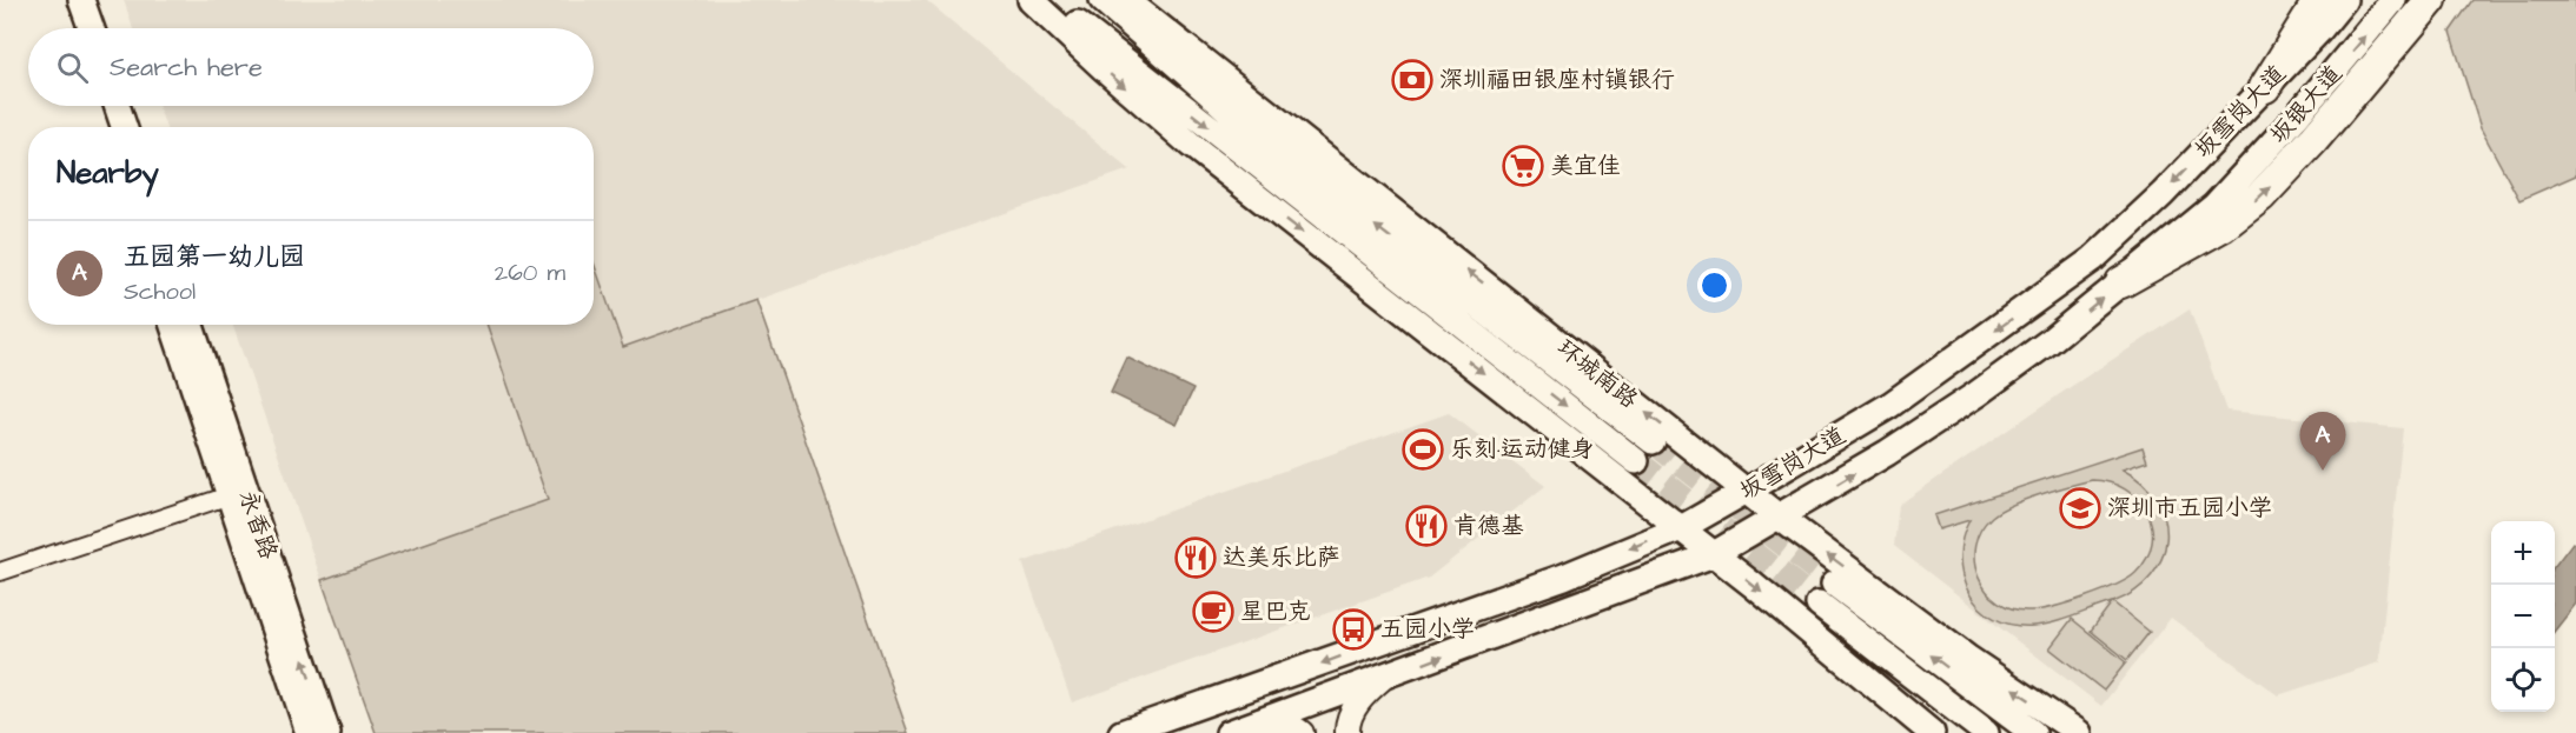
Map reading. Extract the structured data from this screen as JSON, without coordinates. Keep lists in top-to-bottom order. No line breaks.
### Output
{"streets":{"main road":["坂银大道","坂雪岗大道","环城南路","永香路"]},"crossings":[["坂银大道","坂雪岗大道"],["坂雪岗大道","环城南路"]],"one_way":["坂银大道"],"places":{"bank":["深圳福田银座村镇银行"],"supermarket":["美宜佳"],"sports":["乐刻·运动健身"],"school or university":["深圳市五园小学"],"restaurant":["肯德基","达美乐比萨"],"cafe":["星巴克"],"bus stop":["五园小学"]},"page":{"search":"Search here","heading":"Nearby","list":[{"mark":"A","name":"五园第一幼儿园","note":"School","value":"260 m"}],"pins":"A","map_buttons":["+","−"]}}
